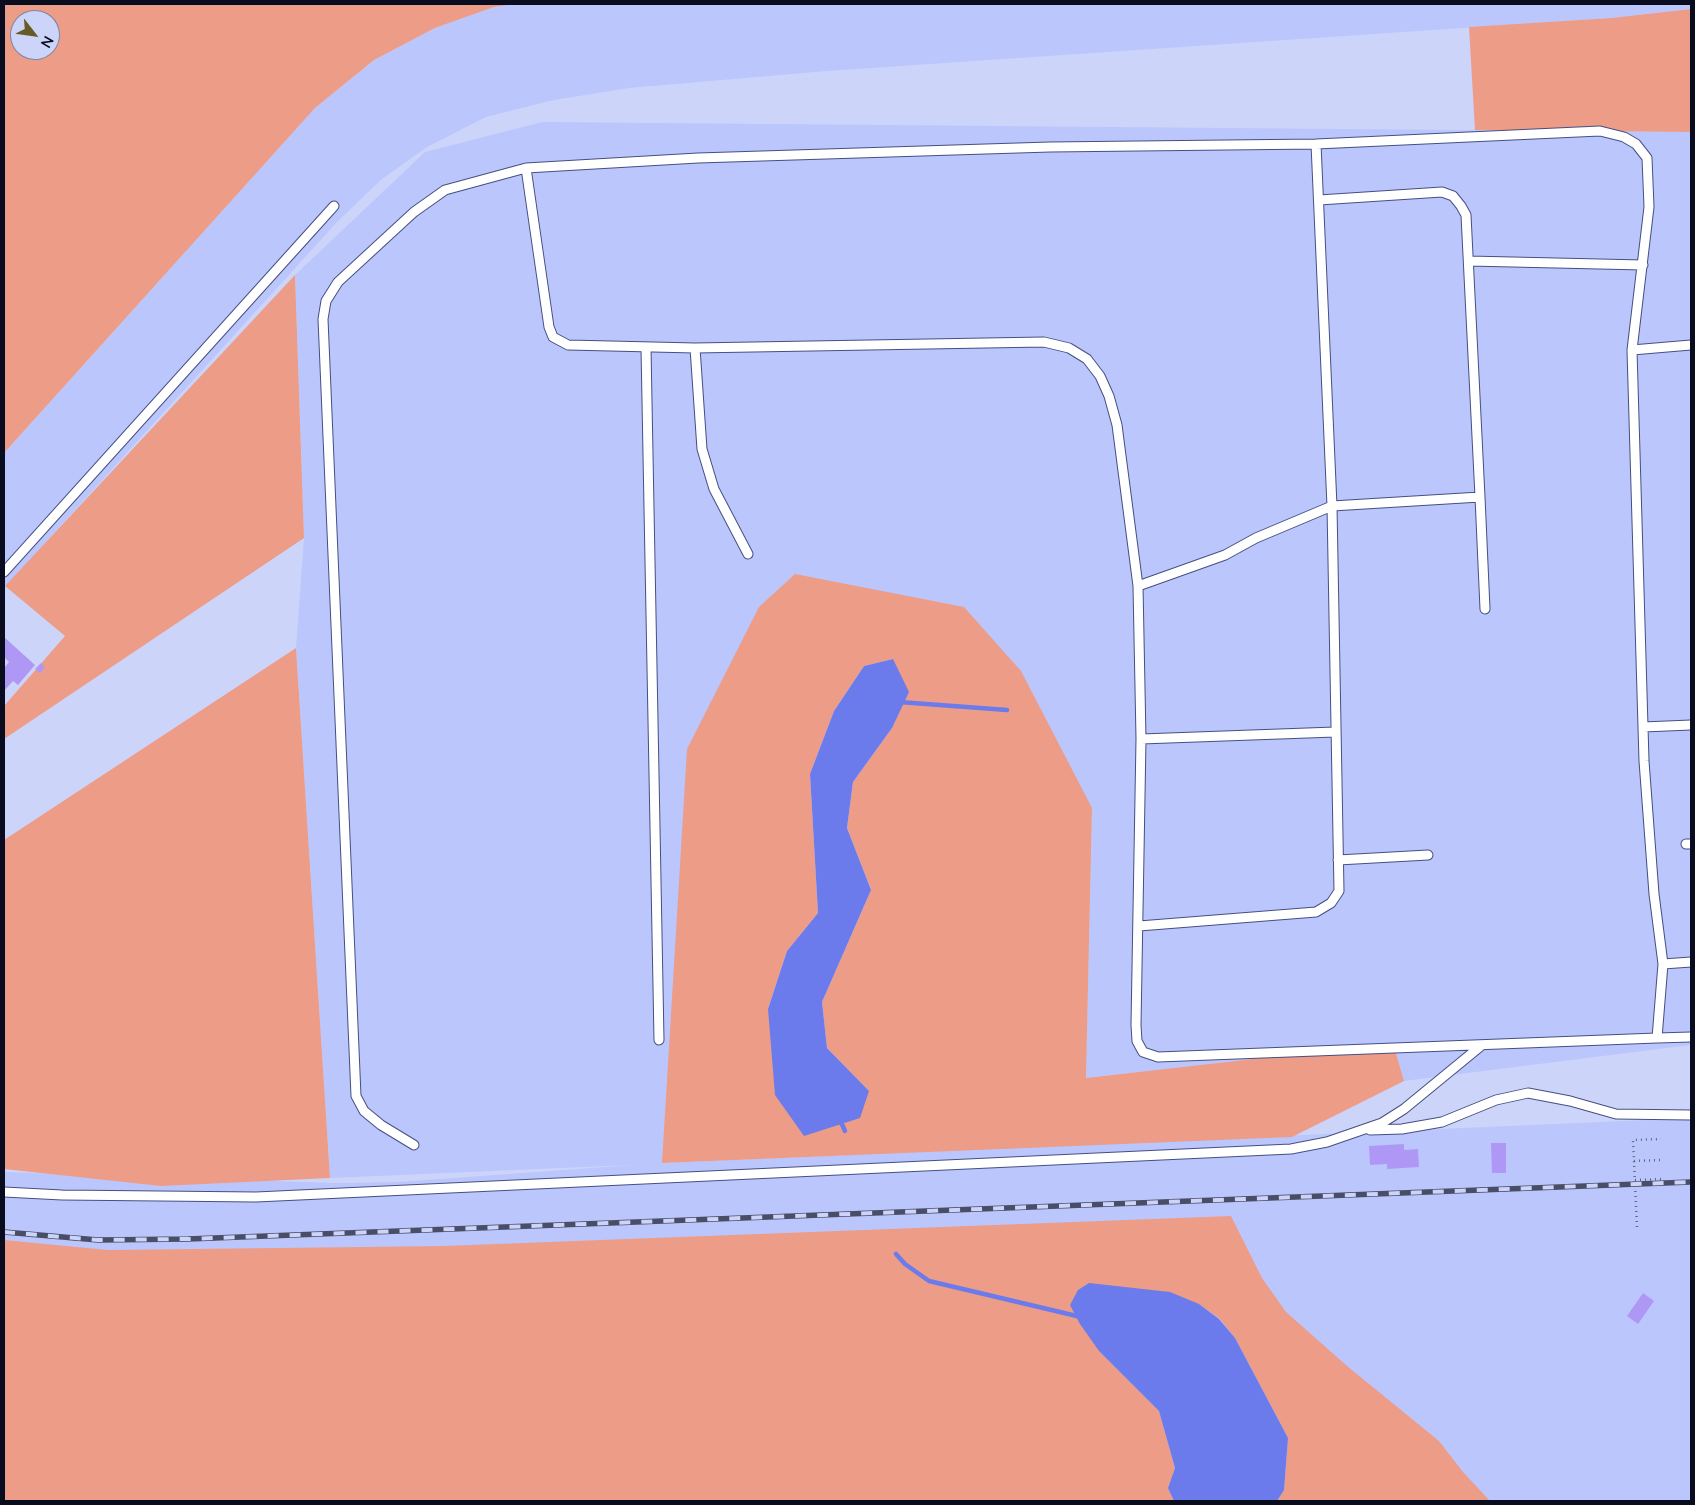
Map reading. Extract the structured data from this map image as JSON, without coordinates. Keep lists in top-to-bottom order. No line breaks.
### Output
{"north":"bottom right"}
